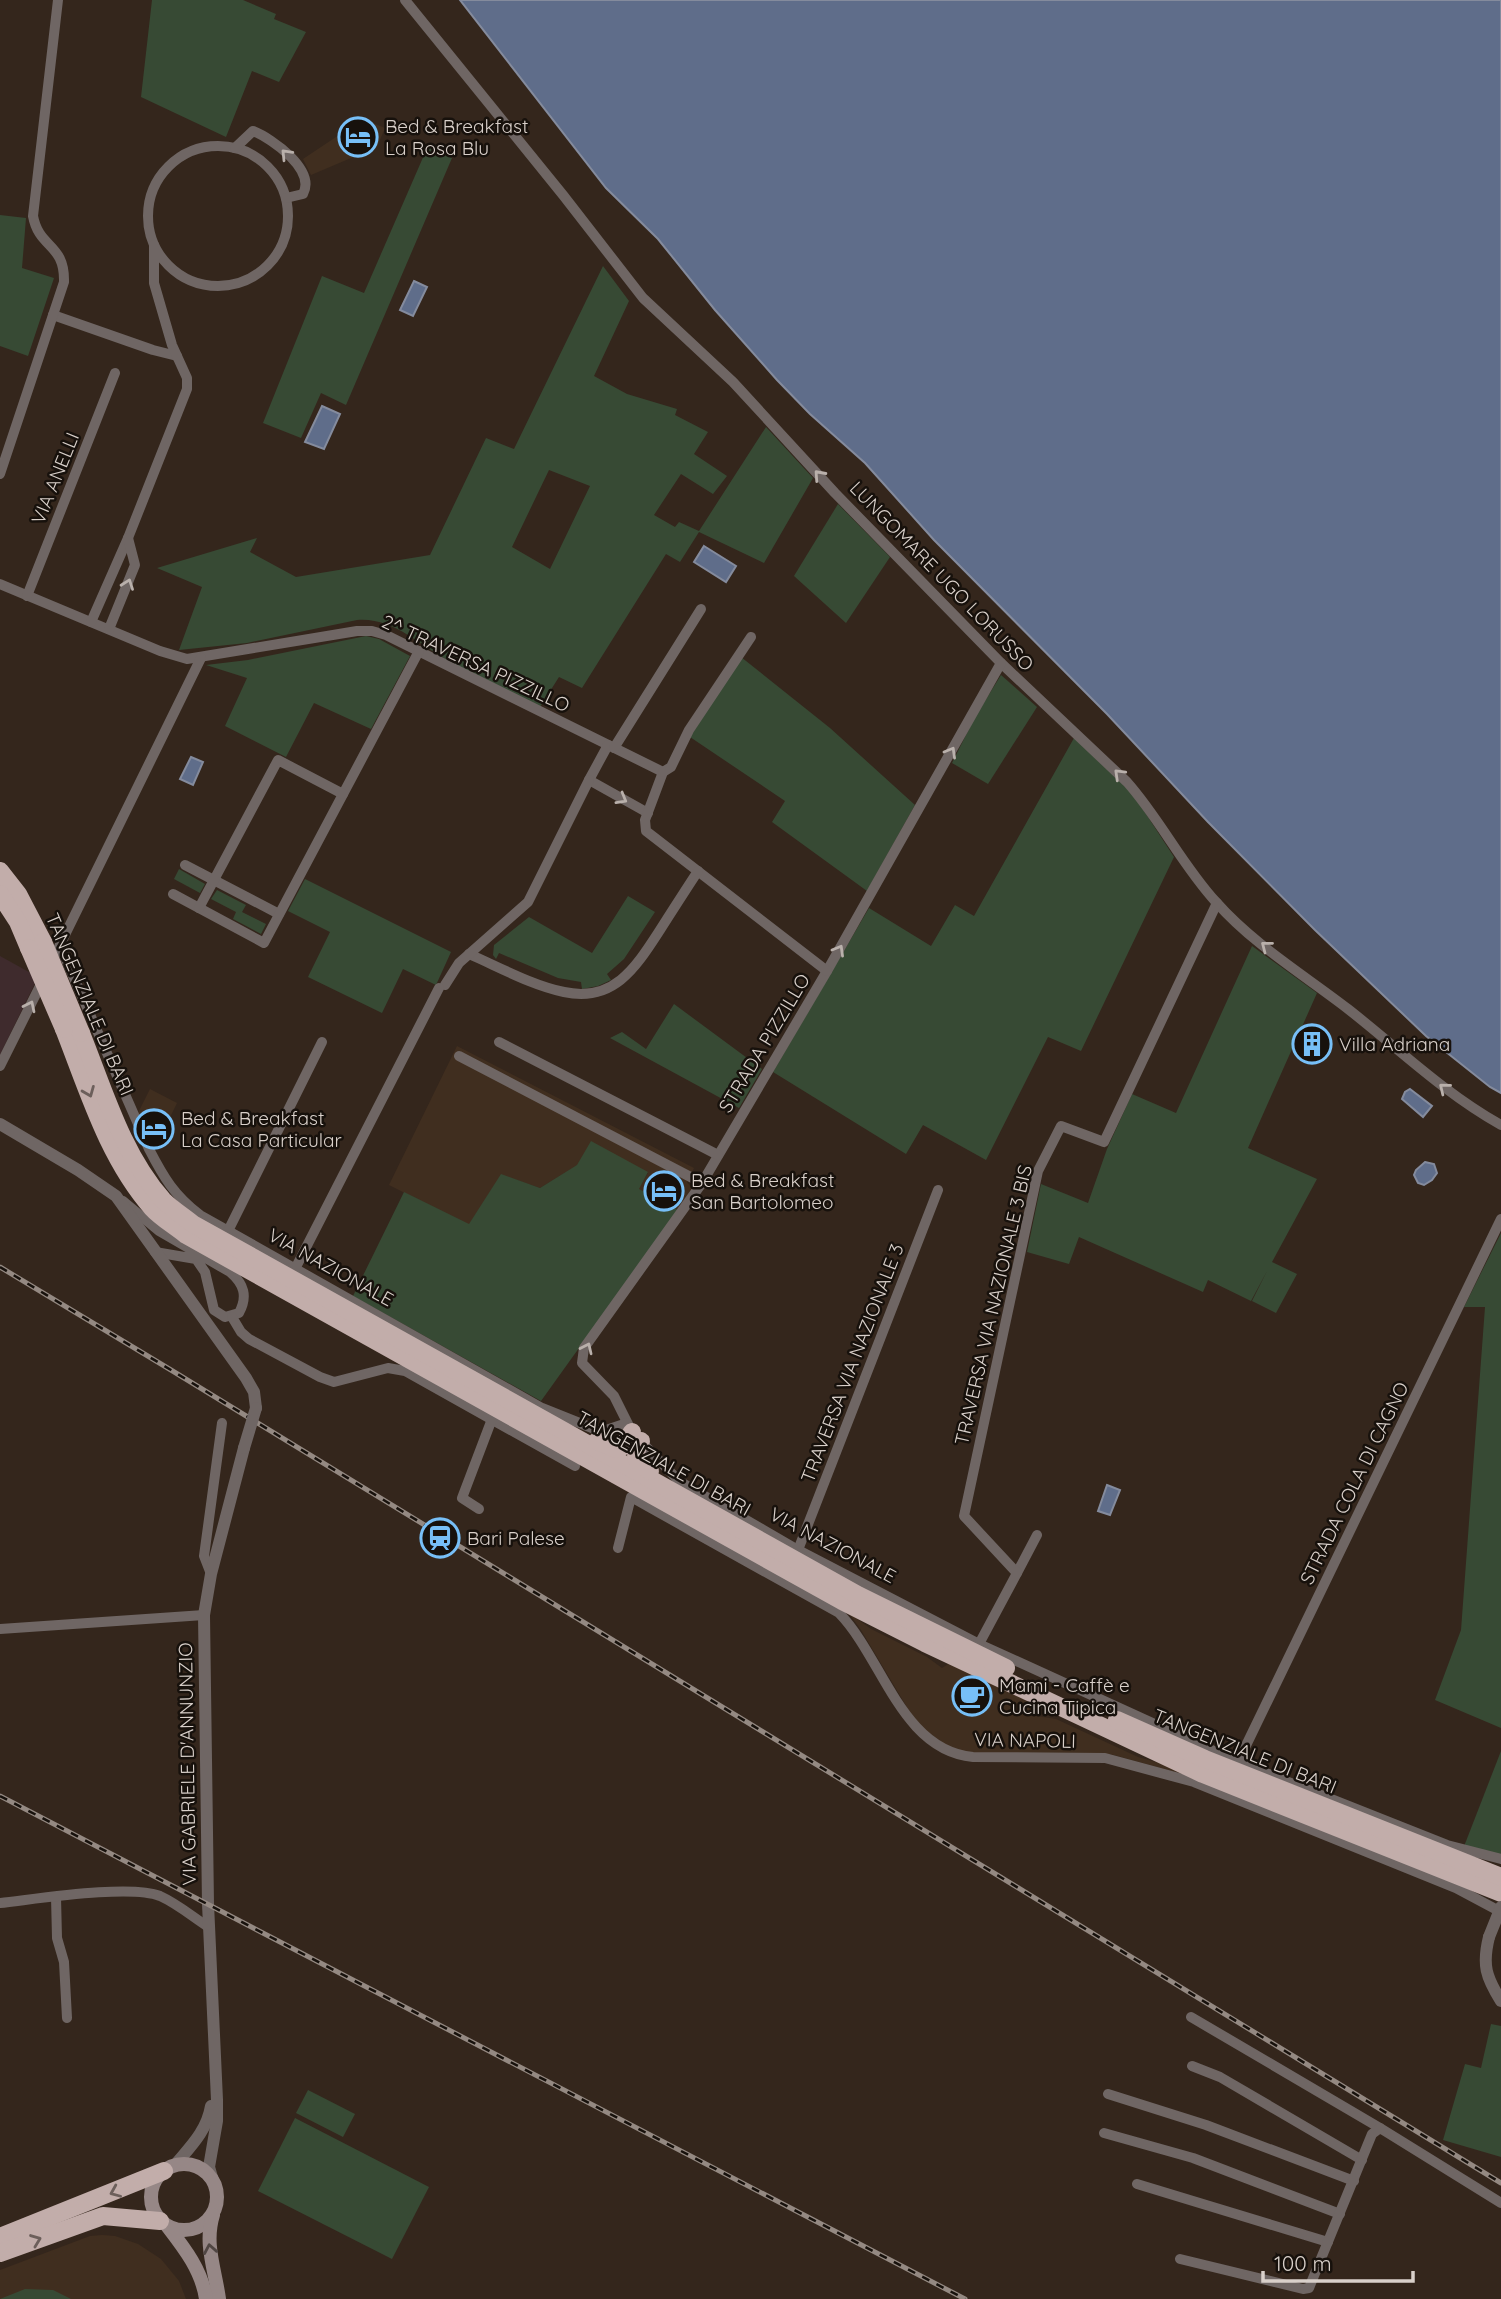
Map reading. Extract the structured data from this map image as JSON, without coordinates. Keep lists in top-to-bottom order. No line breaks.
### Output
{"streets":{"highway":["TANGENZIALE DI BARI"],"street":["VIA ANELLI","LUNGOMARE UGO LORUSSO","2^ TRAVERSA PIZZILLO","STRADA PIZZILLO","VIA NAZIONALE","TRAVERSA VIA NAZIONALE 3 BIS","TRAVERSA VIA NAZIONALE 3","STRADA COLA DI CAGNO","VIA NAPOLI","VIA GABRIELE D'ANNUNZIO"]},"crossings":[["VIA ANELLI","2^ TRAVERSA PIZZILLO"],["LUNGOMARE UGO LORUSSO","STRADA PIZZILLO"],["LUNGOMARE UGO LORUSSO","TRAVERSA VIA NAZIONALE 3 BIS"],["TANGENZIALE DI BARI","VIA NAZIONALE"],["STRADA PIZZILLO","VIA NAZIONALE"],["VIA NAZIONALE","TRAVERSA VIA NAZIONALE 3"],["VIA NAZIONALE","STRADA COLA DI CAGNO"]],"one_way":["LUNGOMARE UGO LORUSSO","STRADA PIZZILLO"],"places":{"hotel":["Bed & Breakfast La Rosa Blu","Bed & Breakfast La Casa Particular","Bed & Breakfast San Bartolomeo"],"building":["Villa Adriana"],"station":["Bari Palese"],"cafe":["Mami - Caffè e Cucina Tipica"]},"scale_bar":"100 m"}
